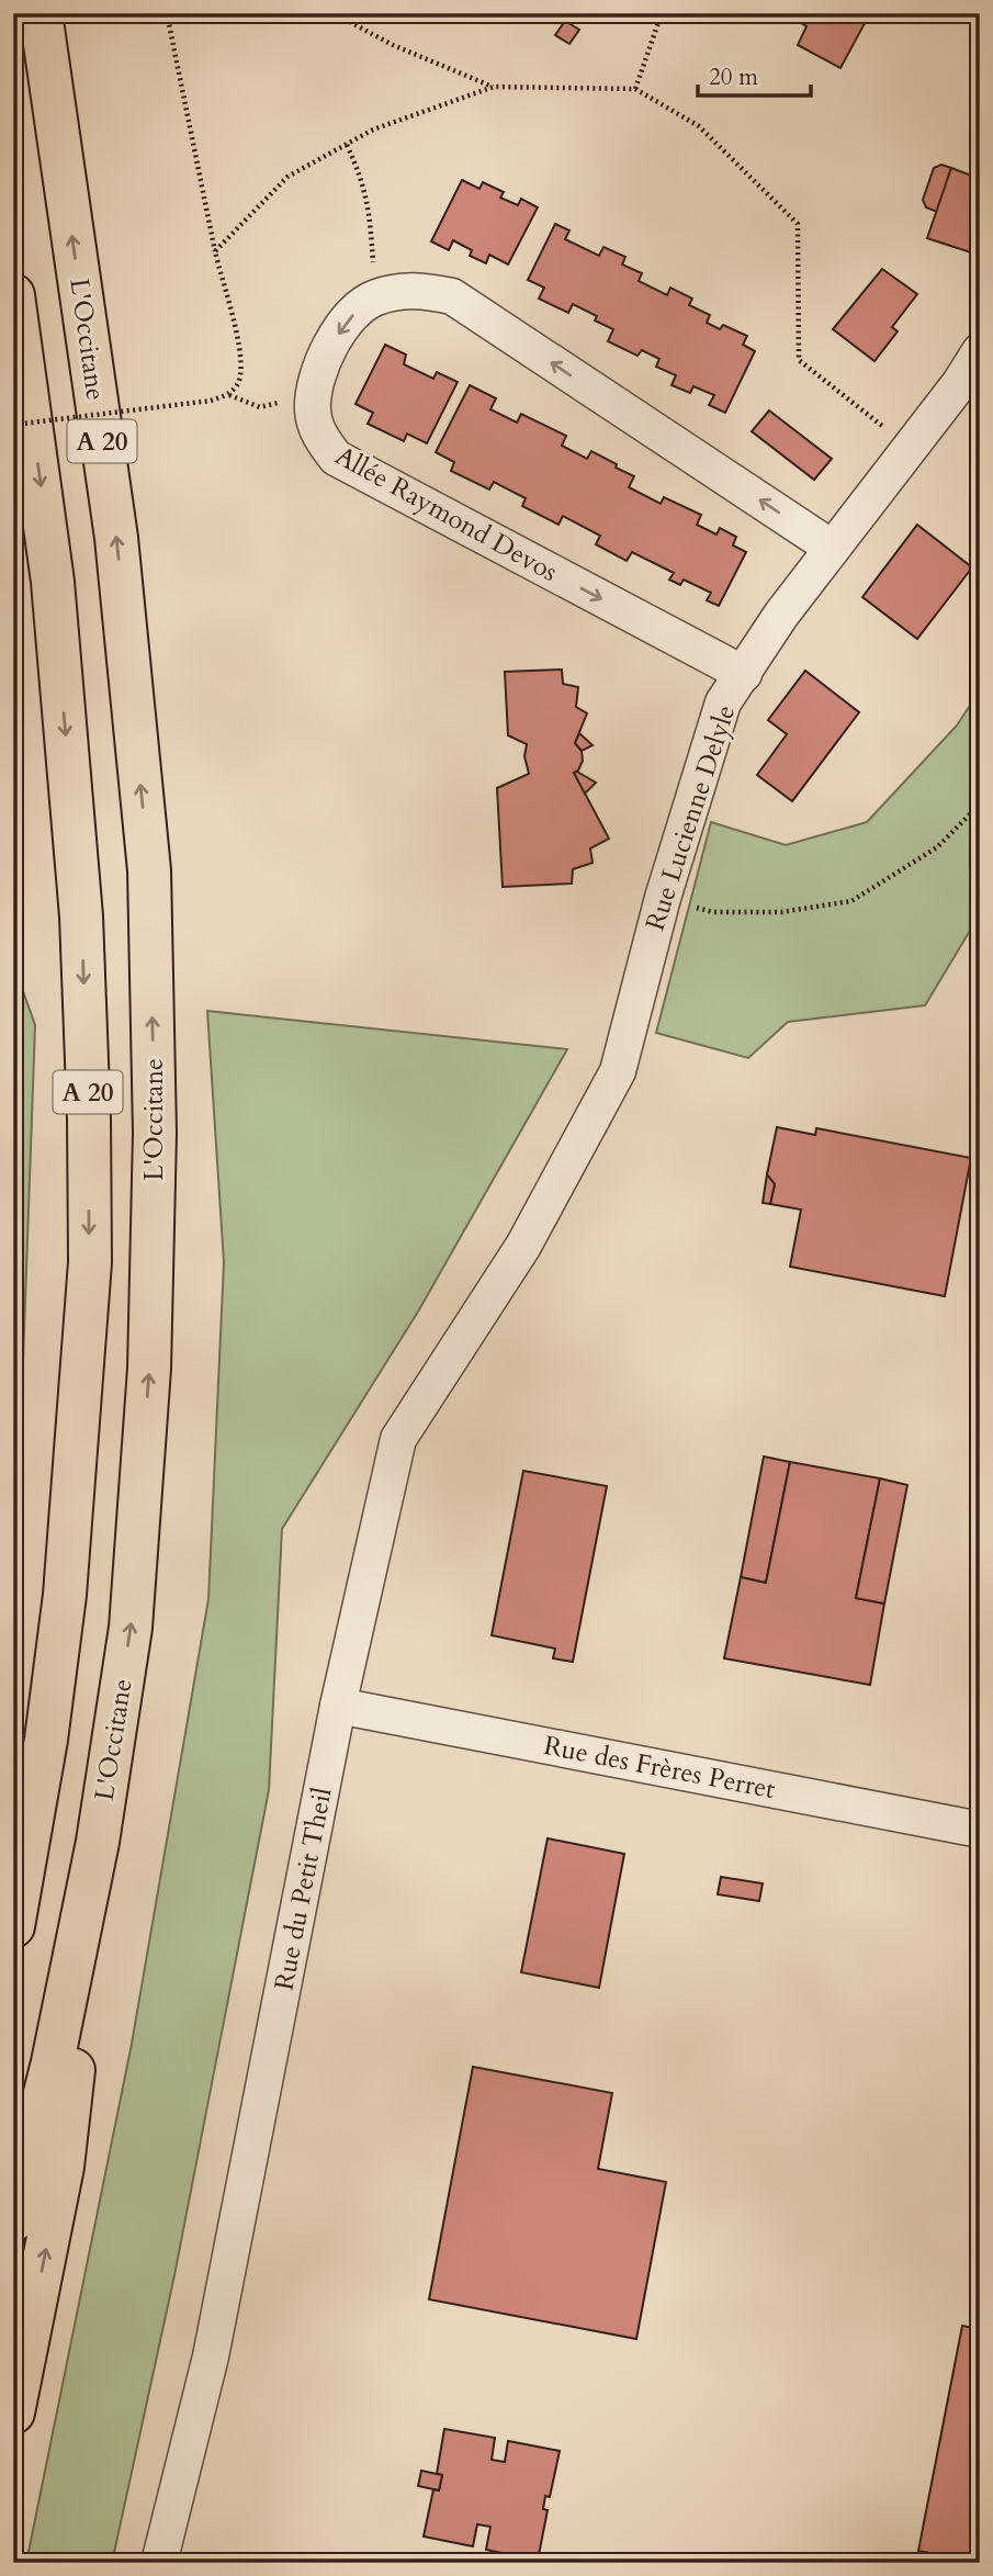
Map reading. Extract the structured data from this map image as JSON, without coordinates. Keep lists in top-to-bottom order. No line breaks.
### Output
{"streets":{"highway":["L'Occitane","A 20"],"street":["Allée Raymond Devos","Rue Lucienne Delyle","Rue des Frères Perret","Rue du Petit Theil"]},"crossings":[["Allée Raymond Devos","Rue Lucienne Delyle"],["Rue Lucienne Delyle","Rue du Petit Theil"],["Rue des Frères Perret","Rue du Petit Theil"]],"scale_bar":"20 m"}
